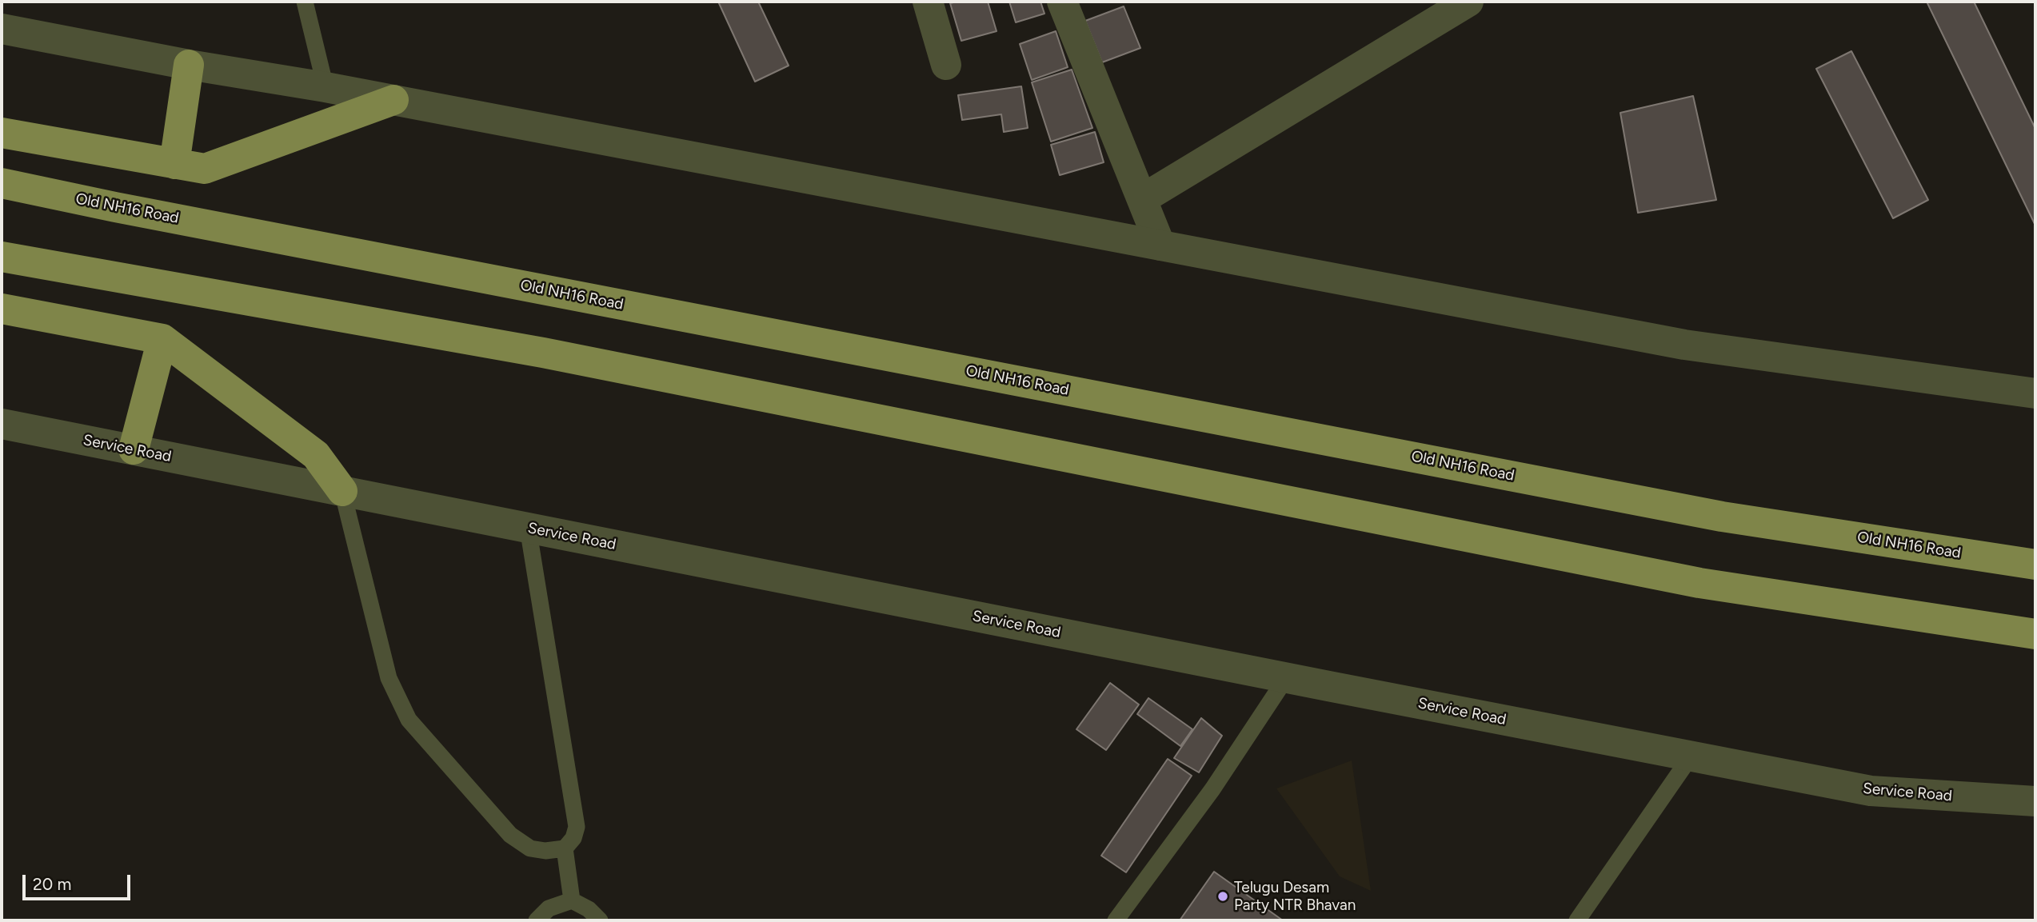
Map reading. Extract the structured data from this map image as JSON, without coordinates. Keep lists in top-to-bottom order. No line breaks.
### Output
{"streets":{"main road":["Old NH16 Road"],"street":["Service Road"]},"places":["Telugu Desam Party NTR Bhavan"],"scale_bar":"20 m"}
